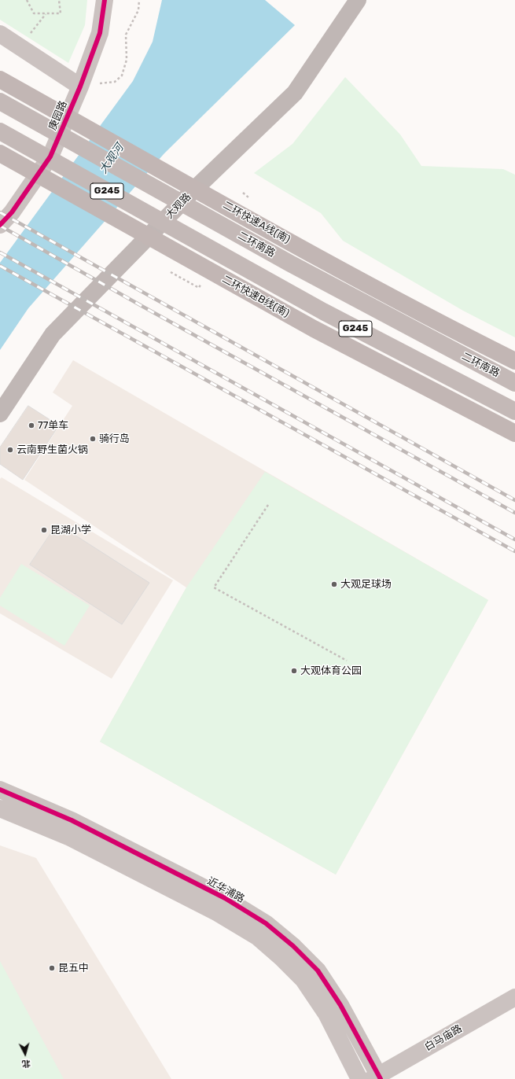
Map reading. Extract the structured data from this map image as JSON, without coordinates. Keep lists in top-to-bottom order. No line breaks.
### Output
{"streets":{"highway":["二环快速A线(南)","二环快速B线(南)"],"main road":["G245","大观路","二环南路"],"street":["庚园路","近华浦路","白马庙路"]},"crossings":[["近华浦路","白马庙路"]],"water":["大观河"],"places":["77单车","骑行岛","云南野生菌火锅","昆湖小学","大观足球场","大观体育公园","昆五中"],"north":"bottom"}
